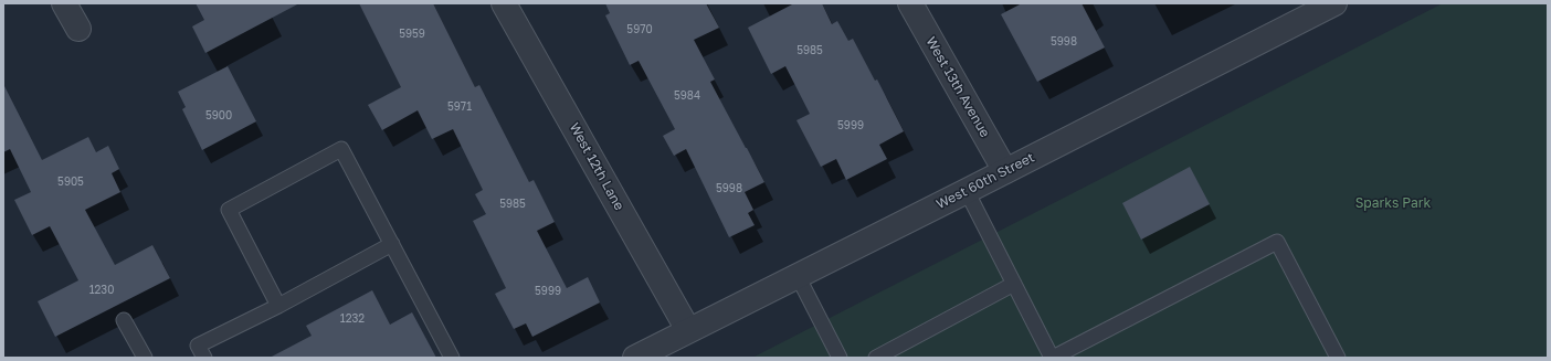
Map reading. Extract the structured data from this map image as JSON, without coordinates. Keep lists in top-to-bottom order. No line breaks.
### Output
{"streets":{"street":["West 13th Avenue","West 12th Lane","West 60th Street"]},"crossings":[["West 13th Avenue","West 60th Street"],["West 12th Lane","West 60th Street"]],"parks":["Sparks Park"],"house_numbers":["5970","5959","5998","5985","5984","5971","5900","5999","5905","5998","5985","1230","5999","1232"]}
